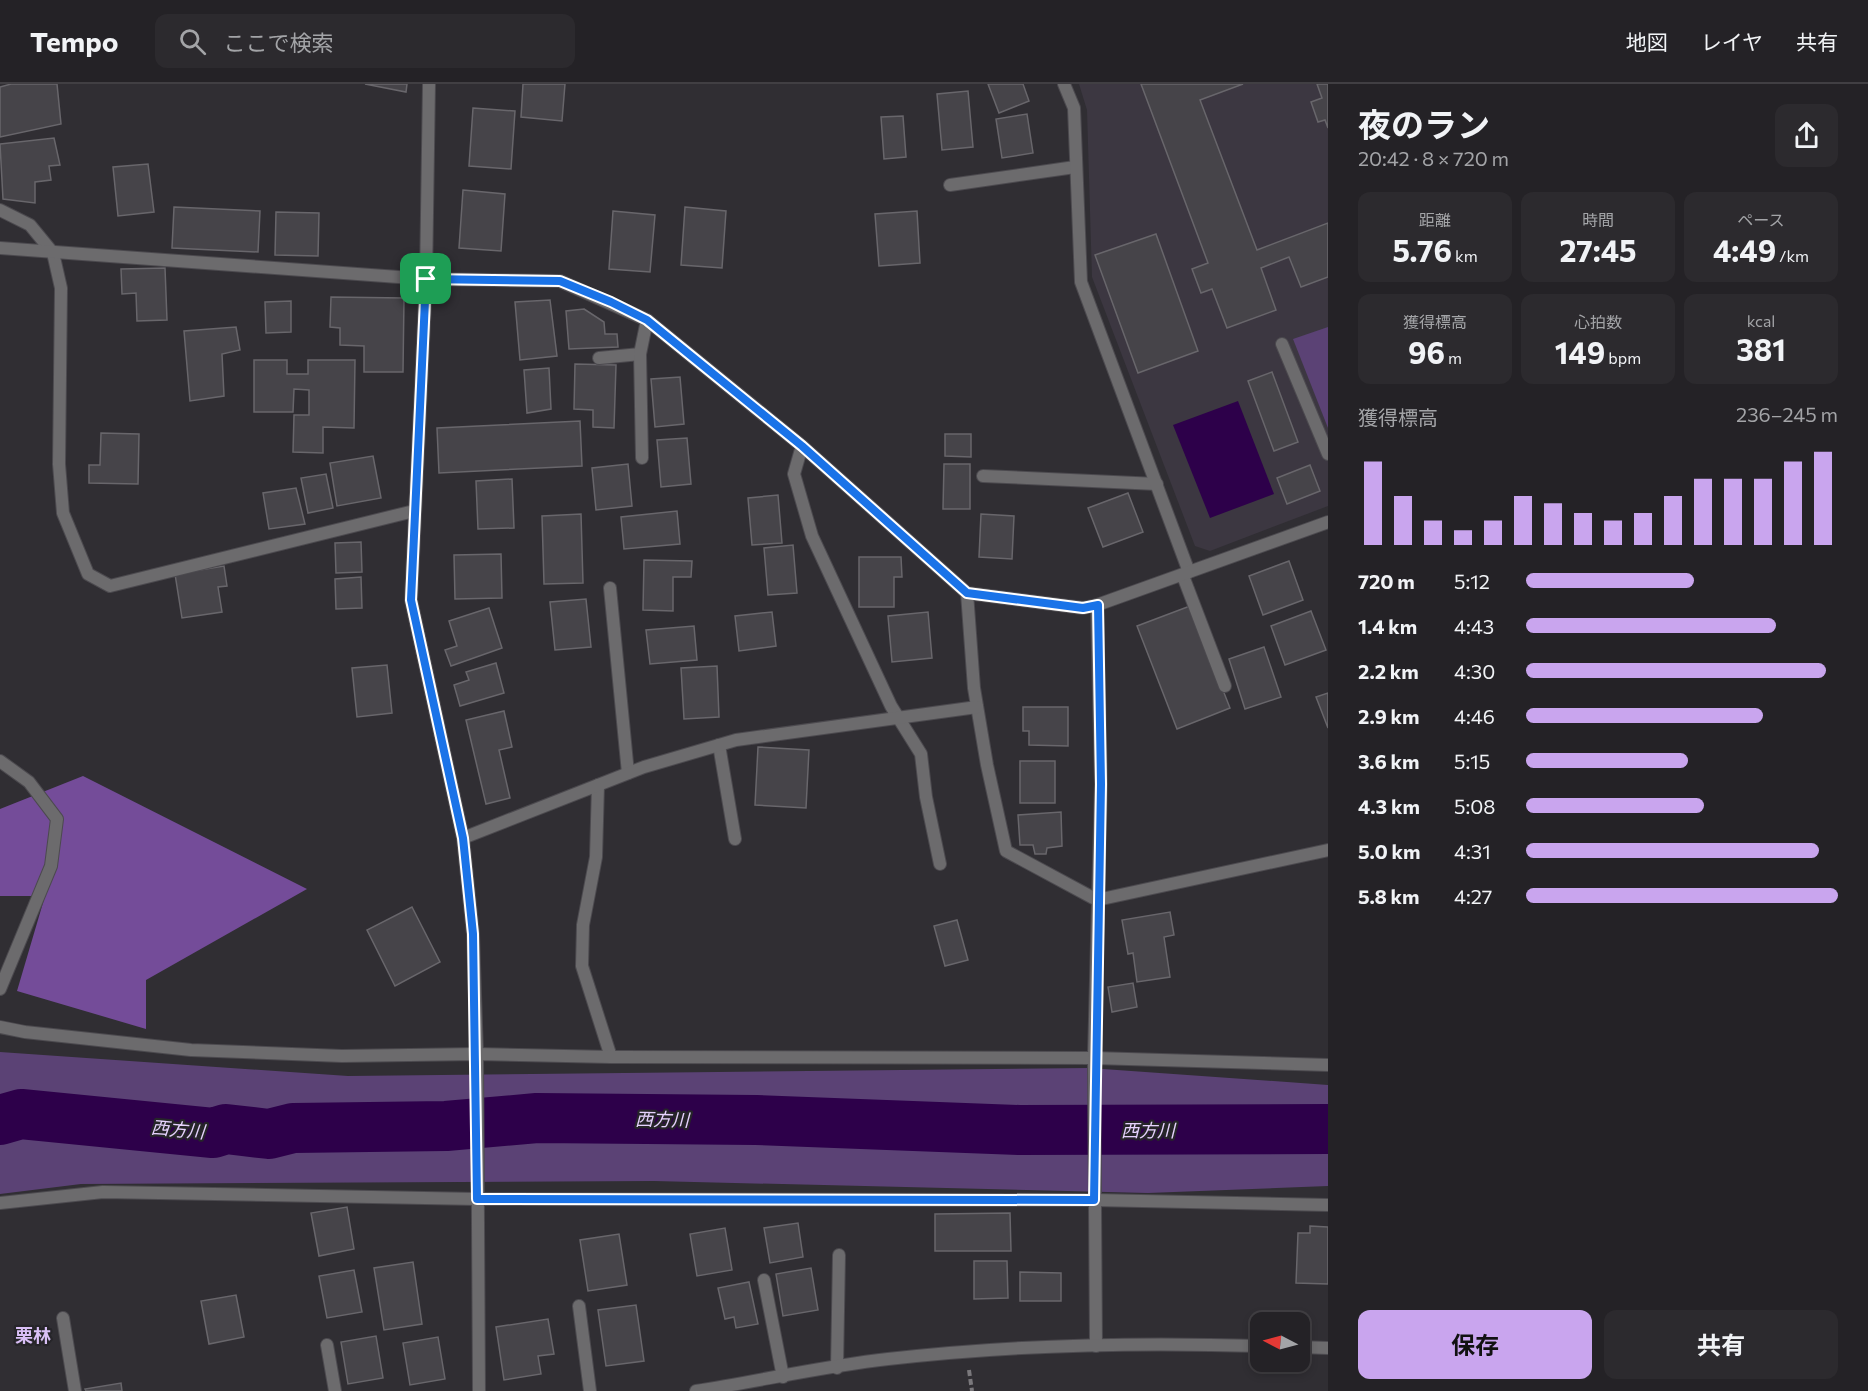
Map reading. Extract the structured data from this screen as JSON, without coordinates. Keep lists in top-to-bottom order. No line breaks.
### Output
{"districts":["栗林"],"water":["西方川"],"north":"left","page":{"header":"Tempo","search":"ここで検索","nav":["地図","レイヤ","共有"],"heading":["夜のラン","20:42 · 8 × 720 m"],"stats":[["距離","5.76 km"],["時間","27:45"],["ペース","4:49 /km"],["獲得標高","96 m"],["心拍数","149 bpm"],["kcal","381"]],"chart":["獲得標高","236–245 m"],"list":[{"name":"720 m","note":"5:12"},{"name":"1.4 km","note":"4:43"},{"name":"2.2 km","note":"4:30"},{"name":"2.9 km","note":"4:46"},{"name":"3.6 km","note":"5:15"},{"name":"4.3 km","note":"5:08"},{"name":"5.0 km","note":"4:31"},{"name":"5.8 km","note":"4:27"}],"buttons":["保存","共有"]}}
